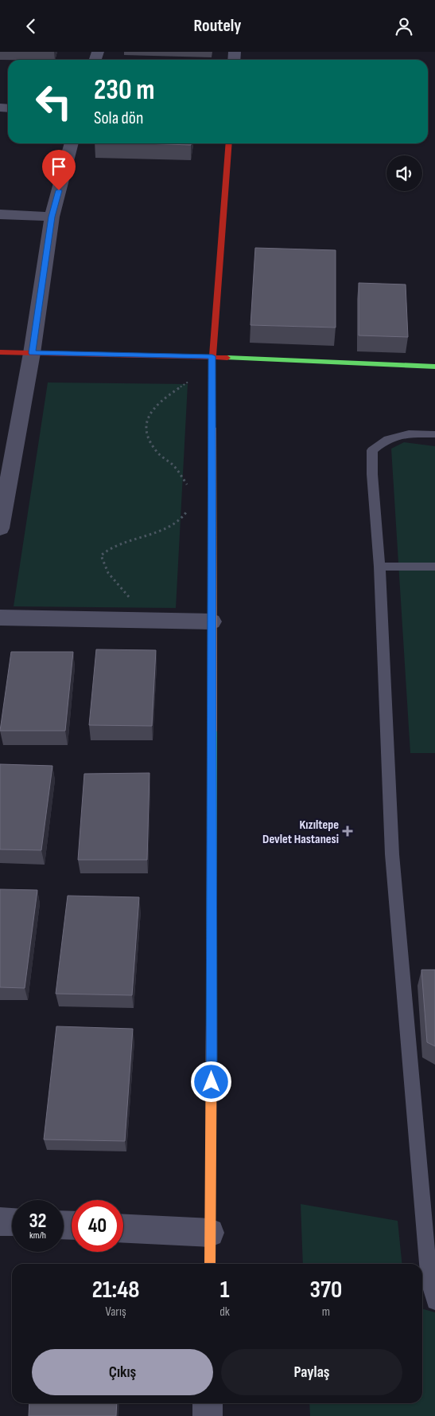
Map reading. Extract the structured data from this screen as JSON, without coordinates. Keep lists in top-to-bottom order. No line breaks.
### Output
{"places":{"health":["Kızıltepe Devlet Hastanesi"]},"page":{"header":"Routely","turn":["230 m","Sola dön"],"speed":"32 km/h","limit":"40","eta":["21:48","Varış","1","dk","370","m"],"buttons":["Çıkış","Paylaş"]}}
